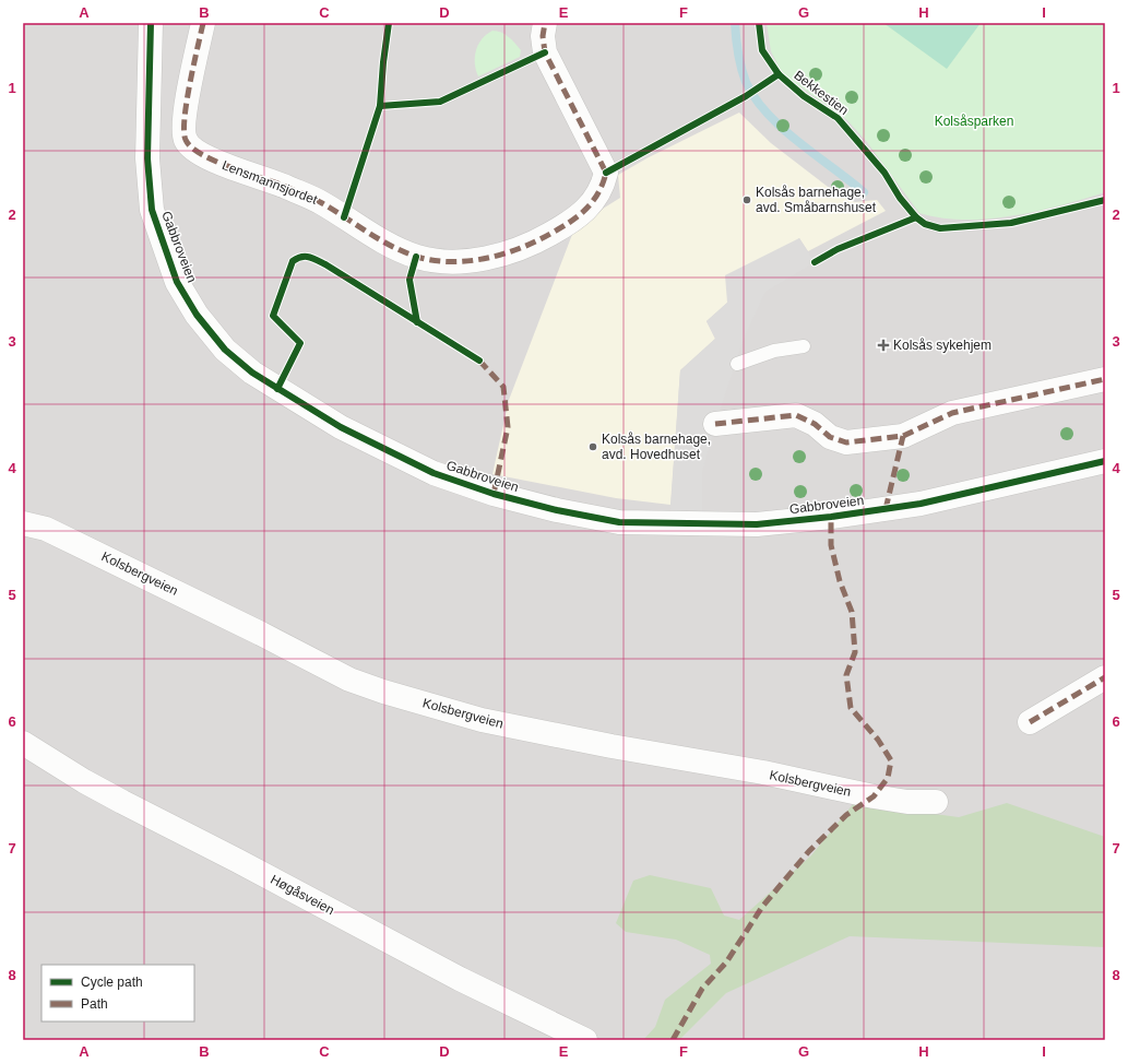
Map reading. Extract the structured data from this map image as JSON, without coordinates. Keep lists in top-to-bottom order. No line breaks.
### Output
{"streets":{"street":["Lensmannsjordet","Gabbroveien","Kolsbergveien","Høgåsveien"],"cycle path":["Bekkestien"]},"parks":["Kolsåsparken"],"places":{"other":["Kolsås barnehage, avd. Småbarnshuset","Kolsås barnehage, avd. Hovedhuset"],"health":["Kolsås sykehjem"]},"legend":["Cycle path","Path"],"grid":{"columns":["A","B","C","D","E","F","G","H","I"],"rows":["1","2","3","4","5","6","7","8"]}}
